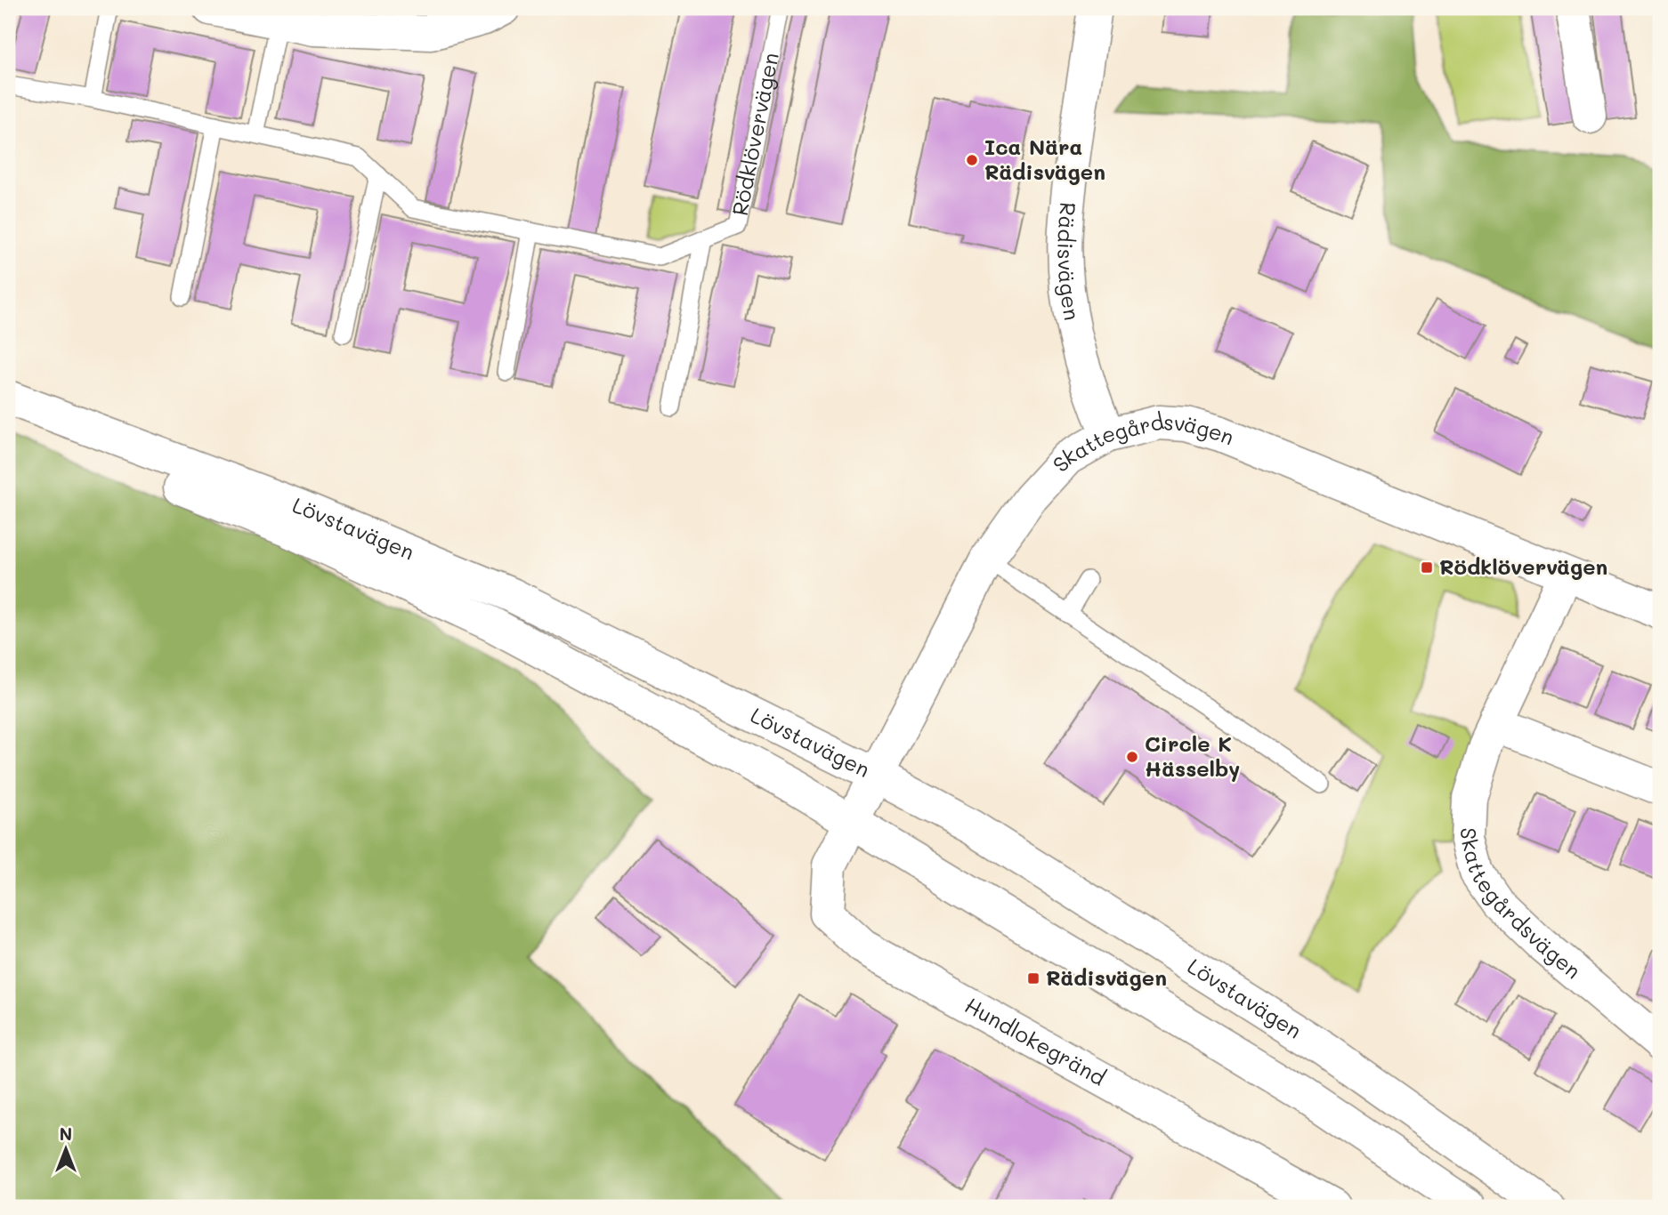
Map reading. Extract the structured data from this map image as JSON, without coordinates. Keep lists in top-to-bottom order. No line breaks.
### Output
{"streets":{"street":["Rädisvägen","Skattegårdsvägen","Lövstavägen","Hundlokegränd"],"lane":["Rödklövervägen"]},"crossings":[["Rädisvägen","Skattegårdsvägen"],["Skattegårdsvägen","Lövstavägen"],["Skattegårdsvägen","Hundlokegränd"],["Lövstavägen","Hundlokegränd"]],"places":{"other":["Ica Nära Rädisvägen","Circle K Hässelby"],"transit":["Rödklövervägen","Rädisvägen"]},"north":"top"}
